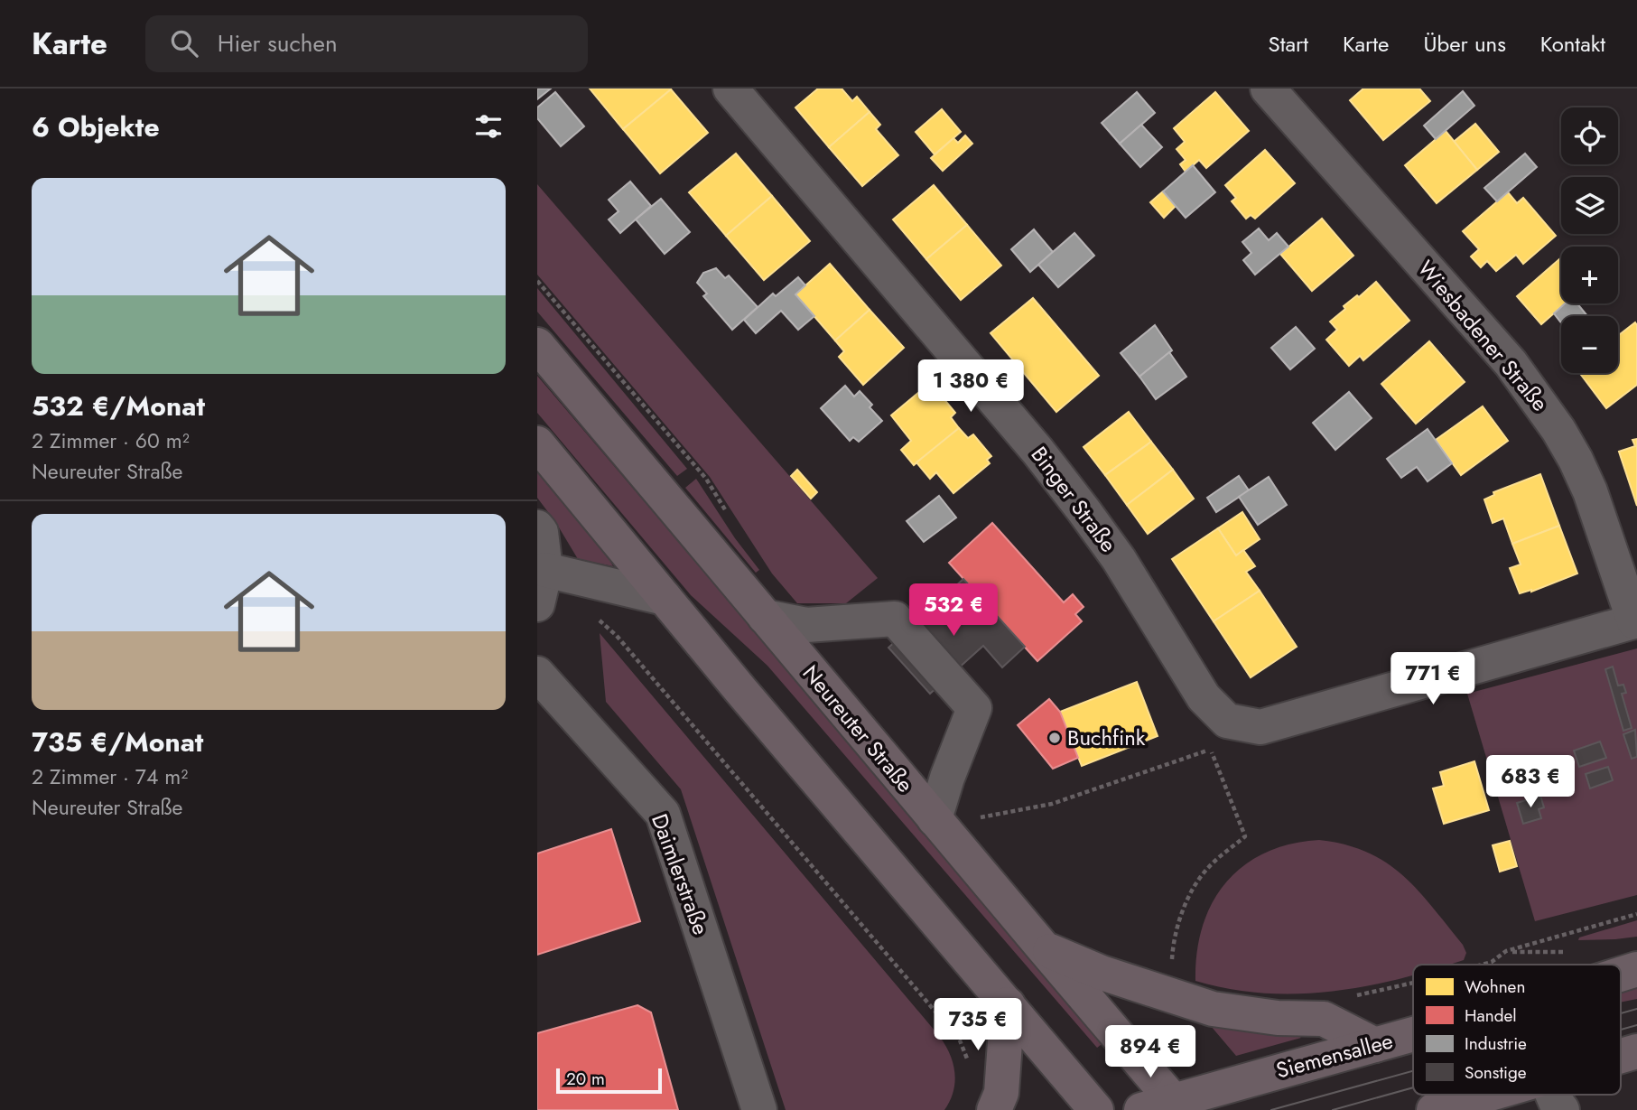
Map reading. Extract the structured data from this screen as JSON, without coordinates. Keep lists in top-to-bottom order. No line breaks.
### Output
{"streets":{"main road":["Neureuter Straße","Siemensallee"],"street":["Wiesbadener Straße","Binger Straße","Daimlerstraße"]},"crossings":[["Wiesbadener Straße","Binger Straße"],["Neureuter Straße","Siemensallee"]],"places":["Buchfink"],"legend":["Wohnen","Handel","Industrie","Sonstige"],"scale_bar":"20 m","page":{"header":"Karte","search":"Hier suchen","nav":["Start","Karte","Über uns","Kontakt"],"heading":"6 Objekte","map_buttons":["+","−"],"list":[{"name":"532 €/Monat","note":"2 Zimmer · 60 m² · Neureuter Straße"},{"name":"735 €/Monat","note":"2 Zimmer · 74 m² · Neureuter Straße"}],"price":["1 380 €","532 €","771 €","683 €","735 €","894 €"],"scale":"20 m"}}
